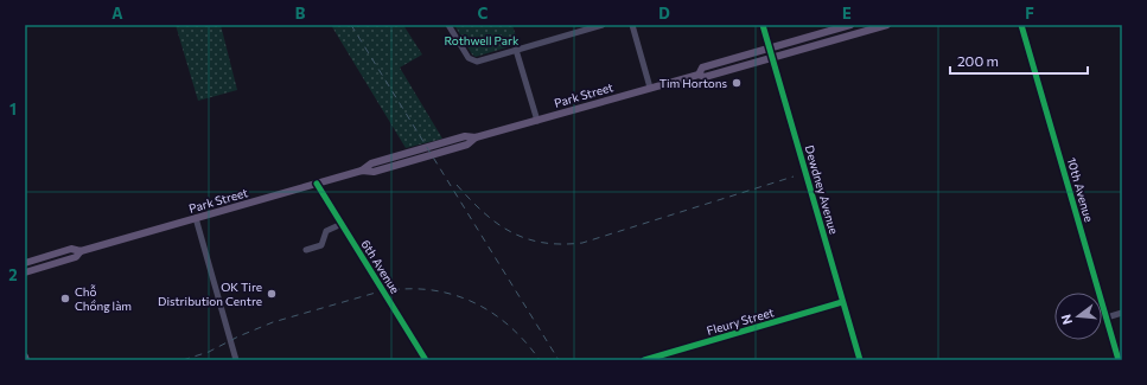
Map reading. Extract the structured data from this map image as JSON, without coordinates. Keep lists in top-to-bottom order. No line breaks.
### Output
{"streets":{"main road":["Park Street"],"street":["Dewdney Avenue","10th Avenue","6th Avenue","Fleury Street"]},"crossings":[["Park Street","Dewdney Avenue"],["Park Street","6th Avenue"],["Dewdney Avenue","Fleury Street"]],"parks":["Rothwell Park"],"places":["Tim Hortons","OK Tire Distribution Centre","Chỗ Chồng làm"],"scale_bar":"200 m","north":"left","grid":{"columns":["A","B","C","D","E","F"],"rows":["1","2"]}}
